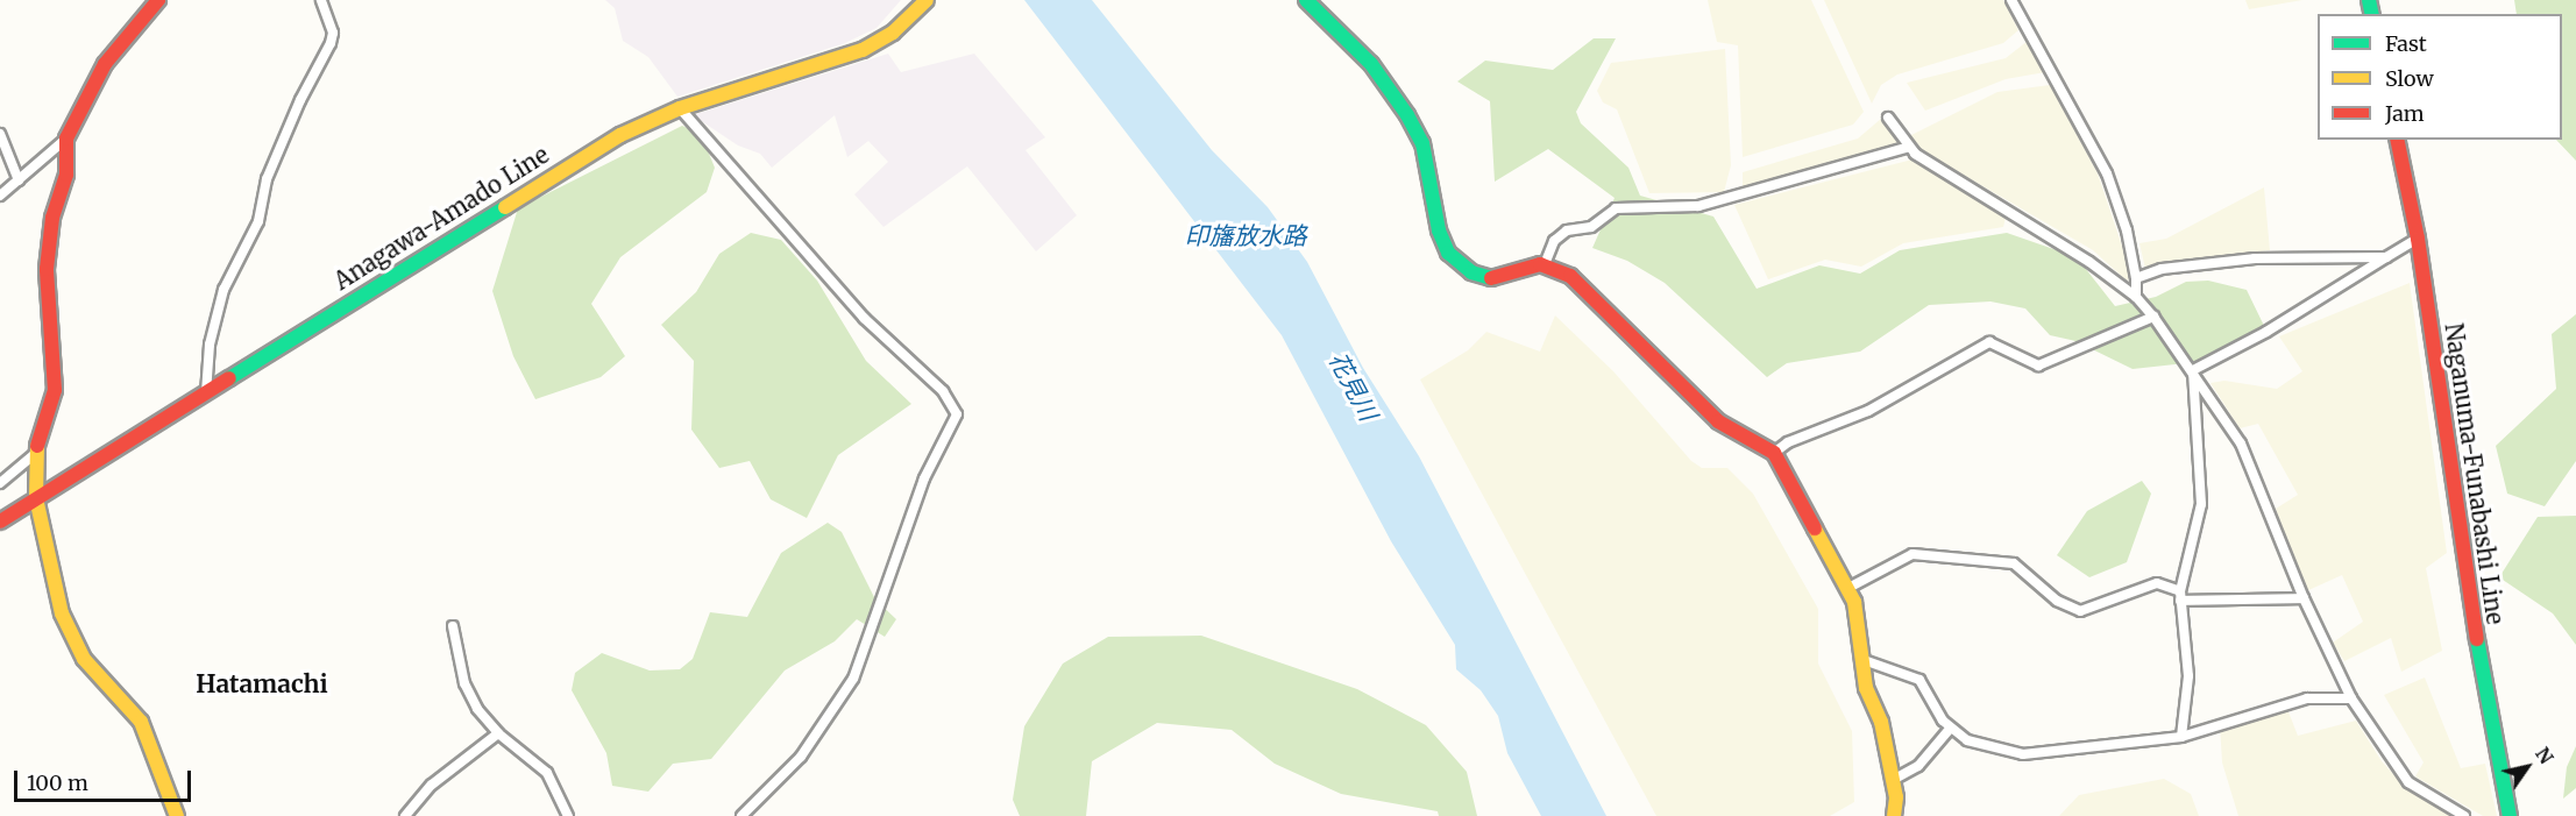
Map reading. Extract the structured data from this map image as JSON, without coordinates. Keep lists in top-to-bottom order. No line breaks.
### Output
{"streets":{"street":["Anagawa-Amado Line","Naganuma-Funabashi Line"]},"districts":["Hatamachi"],"water":["印旛放水路","花見川"],"legend":["Fast","Slow","Jam"],"scale_bar":"100 m","north":"top right"}
